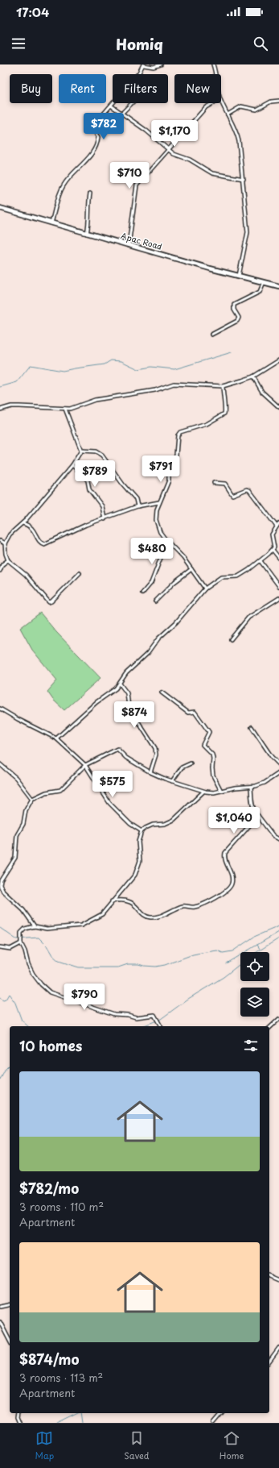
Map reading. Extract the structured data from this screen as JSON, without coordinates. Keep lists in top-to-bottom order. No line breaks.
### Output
{"streets":{"main road":["Apac Road"]},"page":{"status":"17:04","header":"Homiq","chip":["Buy","Rent","Filters","New"],"price":["$782","$1,170","$710","$791","$789","$480","$874","$575","$1,040","$790"],"heading":"10 homes","list":[{"name":"$782/mo","note":"3 rooms · 110 m² · Apartment"},{"name":"$874/mo","note":"3 rooms · 113 m² · Apartment"}],"tabs":["Map","Saved","Home"]}}
